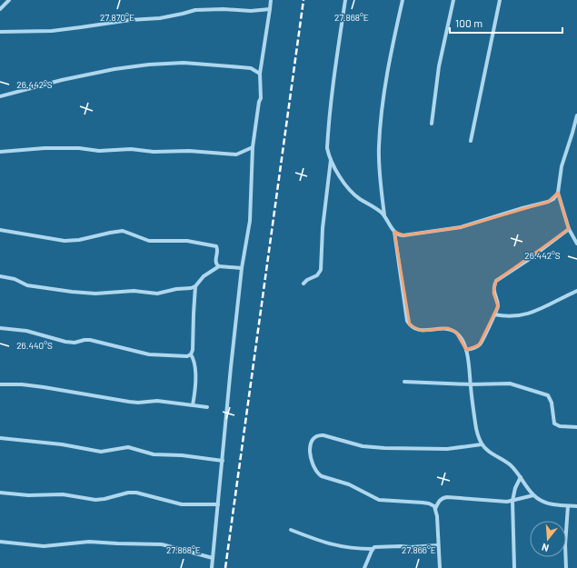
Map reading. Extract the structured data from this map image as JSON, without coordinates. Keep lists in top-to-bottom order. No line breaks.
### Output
{"scale_bar":"100 m","north":"bottom","coordinates":["27.870°E","27.868°E","26.442°S","26.440°S","27.866°E"]}
